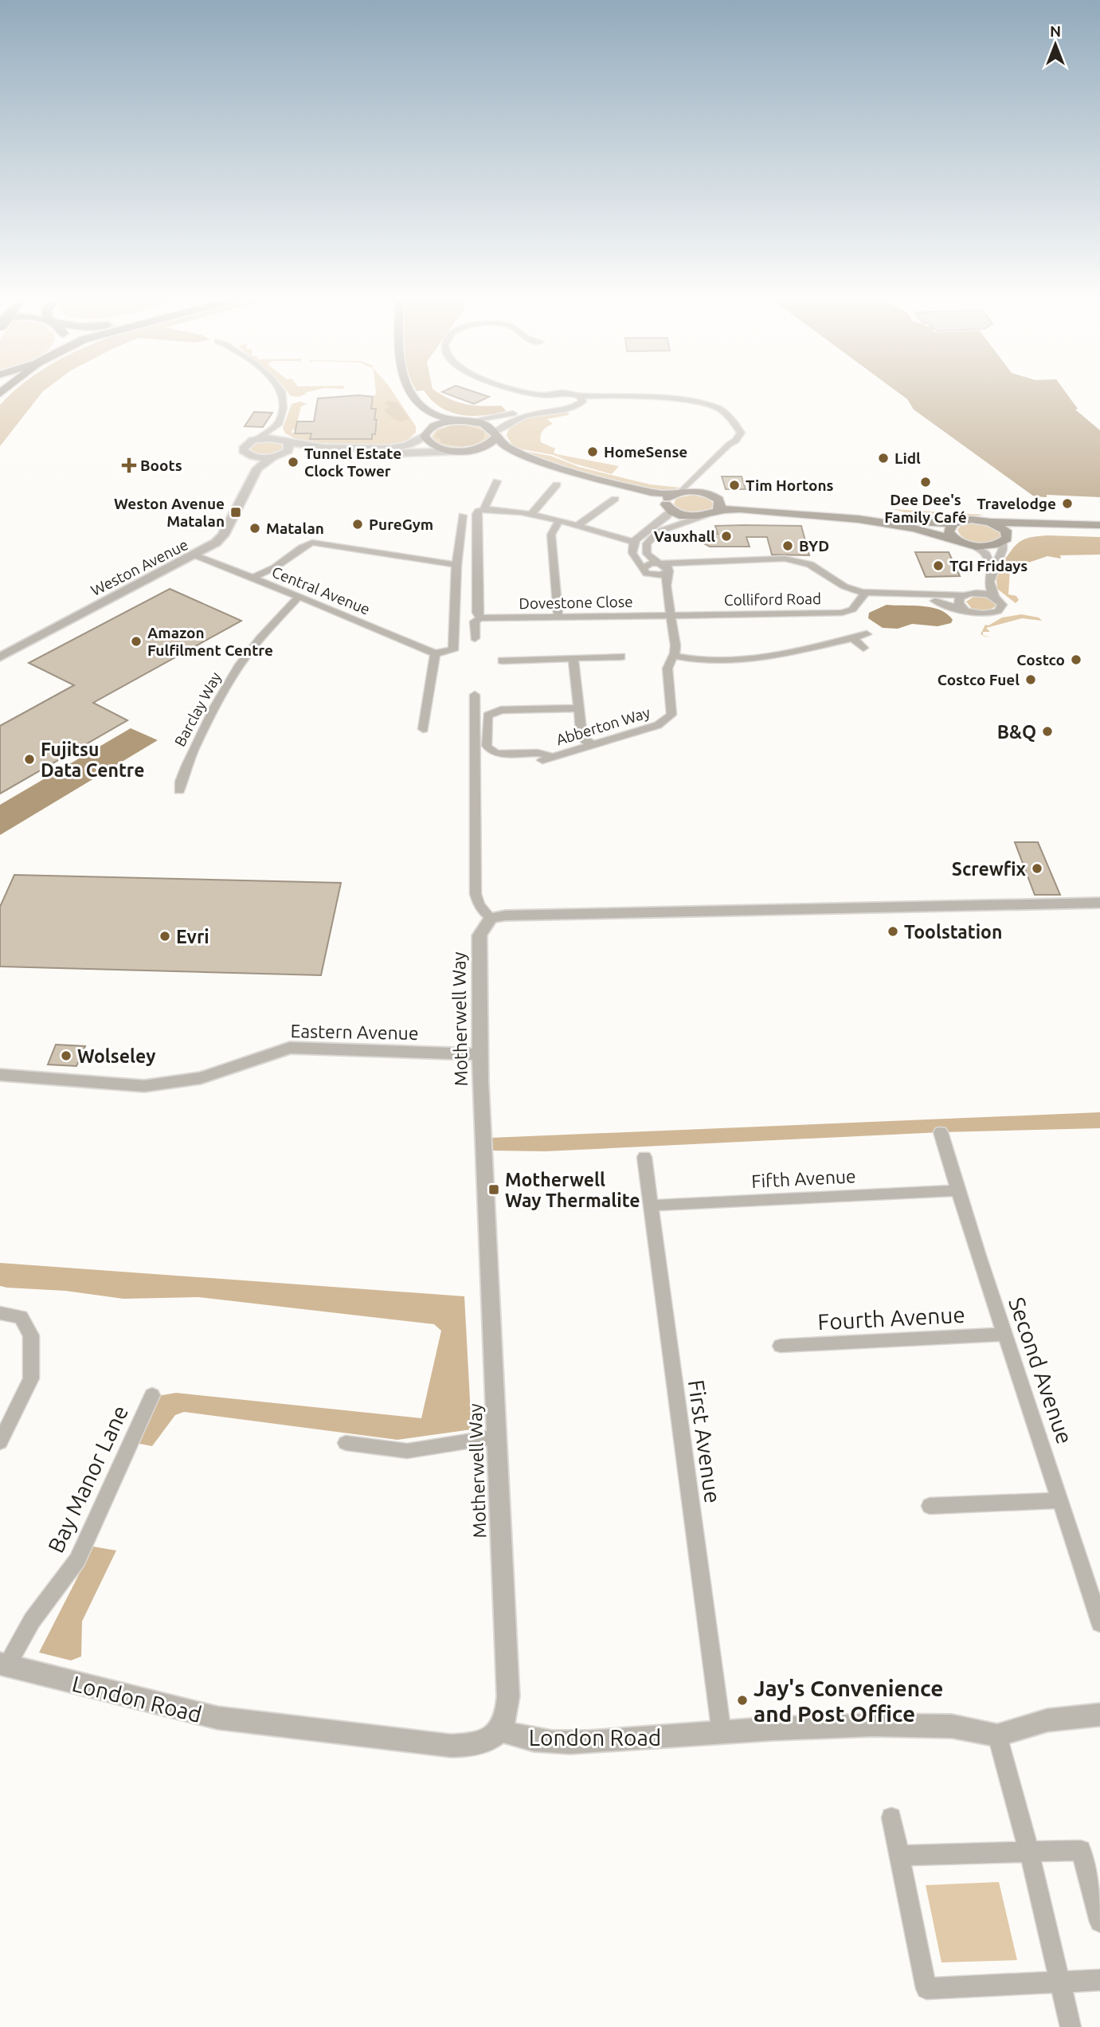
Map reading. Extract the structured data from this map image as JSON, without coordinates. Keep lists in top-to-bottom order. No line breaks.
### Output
{"streets":{"street":["Weston Avenue","Central Avenue","Colliford Road","Dovestone Close","Barclay Way","Abberton Way","Motherwell Way","Eastern Avenue","Fifth Avenue","Fourth Avenue","Second Avenue","First Avenue","Bay Manor Lane","London Road"]},"crossings":[["Weston Avenue","Central Avenue"],["Central Avenue","Barclay Way"],["Colliford Road","Dovestone Close"],["Colliford Road","Abberton Way"],["Dovestone Close","Abberton Way"],["Motherwell Way","Eastern Avenue"],["Motherwell Way","London Road"],["Fifth Avenue","Second Avenue"],["Fifth Avenue","First Avenue"],["Fourth Avenue","Second Avenue"],["First Avenue","London Road"],["Bay Manor Lane","London Road"]],"places":{"other":["HomeSense","Lidl","Tunnel Estate Clock Tower","Dee Dee's Family Café","Tim Hortons","Travelodge","PureGym","Matalan","Vauxhall","BYD","TGI Fridays","Amazon Fulfilment Centre","Costco","Costco Fuel","B&Q","Fujitsu Data Centre","Screwfix","Toolstation","Evri","Wolseley","Jay's Convenience and Post Office"],"health":["Boots"],"transit":["Weston Avenue Matalan","Motherwell Way Thermalite"]},"north":"top"}
